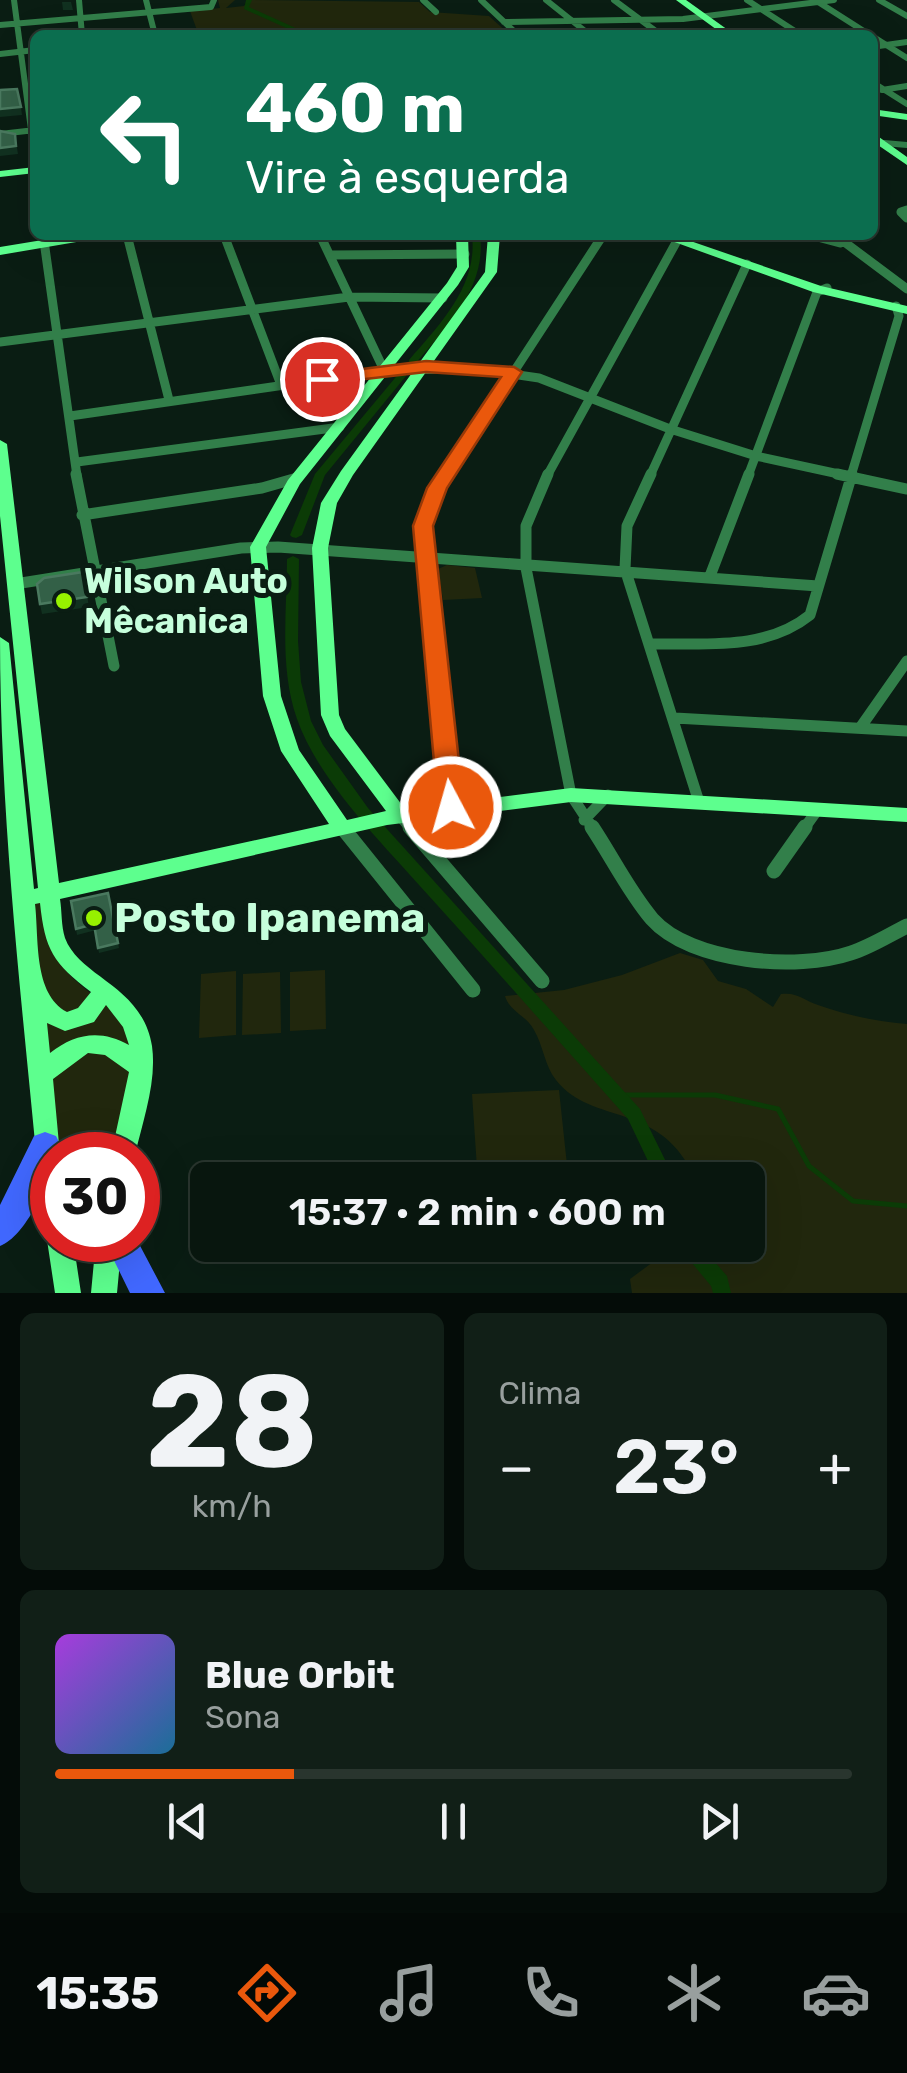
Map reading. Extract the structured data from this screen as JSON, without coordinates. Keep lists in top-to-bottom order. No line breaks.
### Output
{"places":["Wilson Auto Mêcanica","Posto Ipanema"],"page":{"turn":["460 m","Vire à esquerda"],"limit":"30","trip":"15:37 · 2 min · 600 m","tile":[["28","km/h"],"Clima"],"heat":["−","23°","+"],"song":["Blue Orbit","Sona"],"tabs":"15:35"}}
